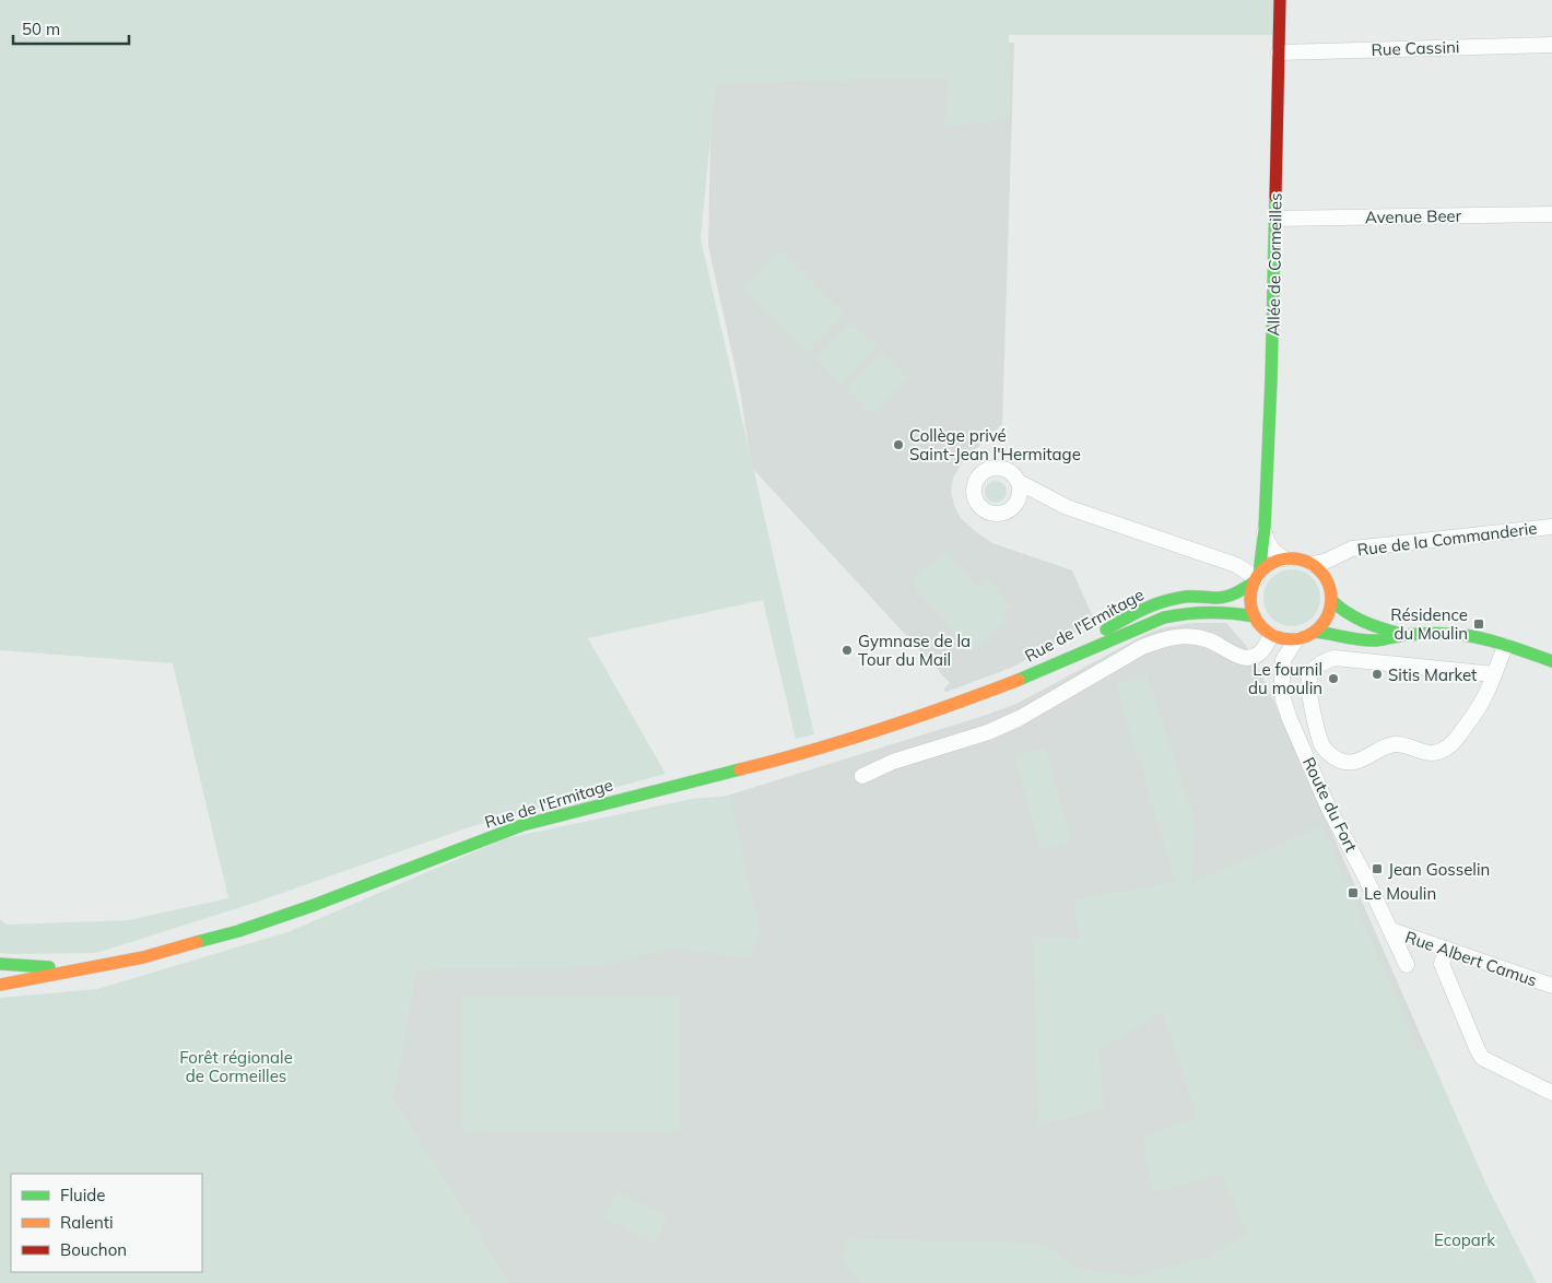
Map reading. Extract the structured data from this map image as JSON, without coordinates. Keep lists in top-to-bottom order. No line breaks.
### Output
{"streets":{"street":["Rue Cassini","Avenue Beer","Allée de Cormeilles","Rue de la Commanderie","Rue de l'Ermitage","Route du Fort","Rue Albert Camus"]},"crossings":[["Rue Cassini","Allée de Cormeilles"],["Avenue Beer","Allée de Cormeilles"],["Allée de Cormeilles","Rue de la Commanderie"],["Allée de Cormeilles","Rue de l'Ermitage"],["Allée de Cormeilles","Route du Fort"],["Rue de la Commanderie","Rue de l'Ermitage"],["Rue de la Commanderie","Route du Fort"],["Rue de l'Ermitage","Route du Fort"],["Route du Fort","Rue Albert Camus"]],"parks":["Forêt régionale de Cormeilles","Ecopark"],"places":{"other":["Collège privé Saint-Jean l'Hermitage","Gymnase de la Tour du Mail","Sitis Market","Le fournil du moulin"],"transit":["Résidence du Moulin","Jean Gosselin","Le Moulin"]},"legend":["Fluide","Ralenti","Bouchon"],"scale_bar":"50 m"}
